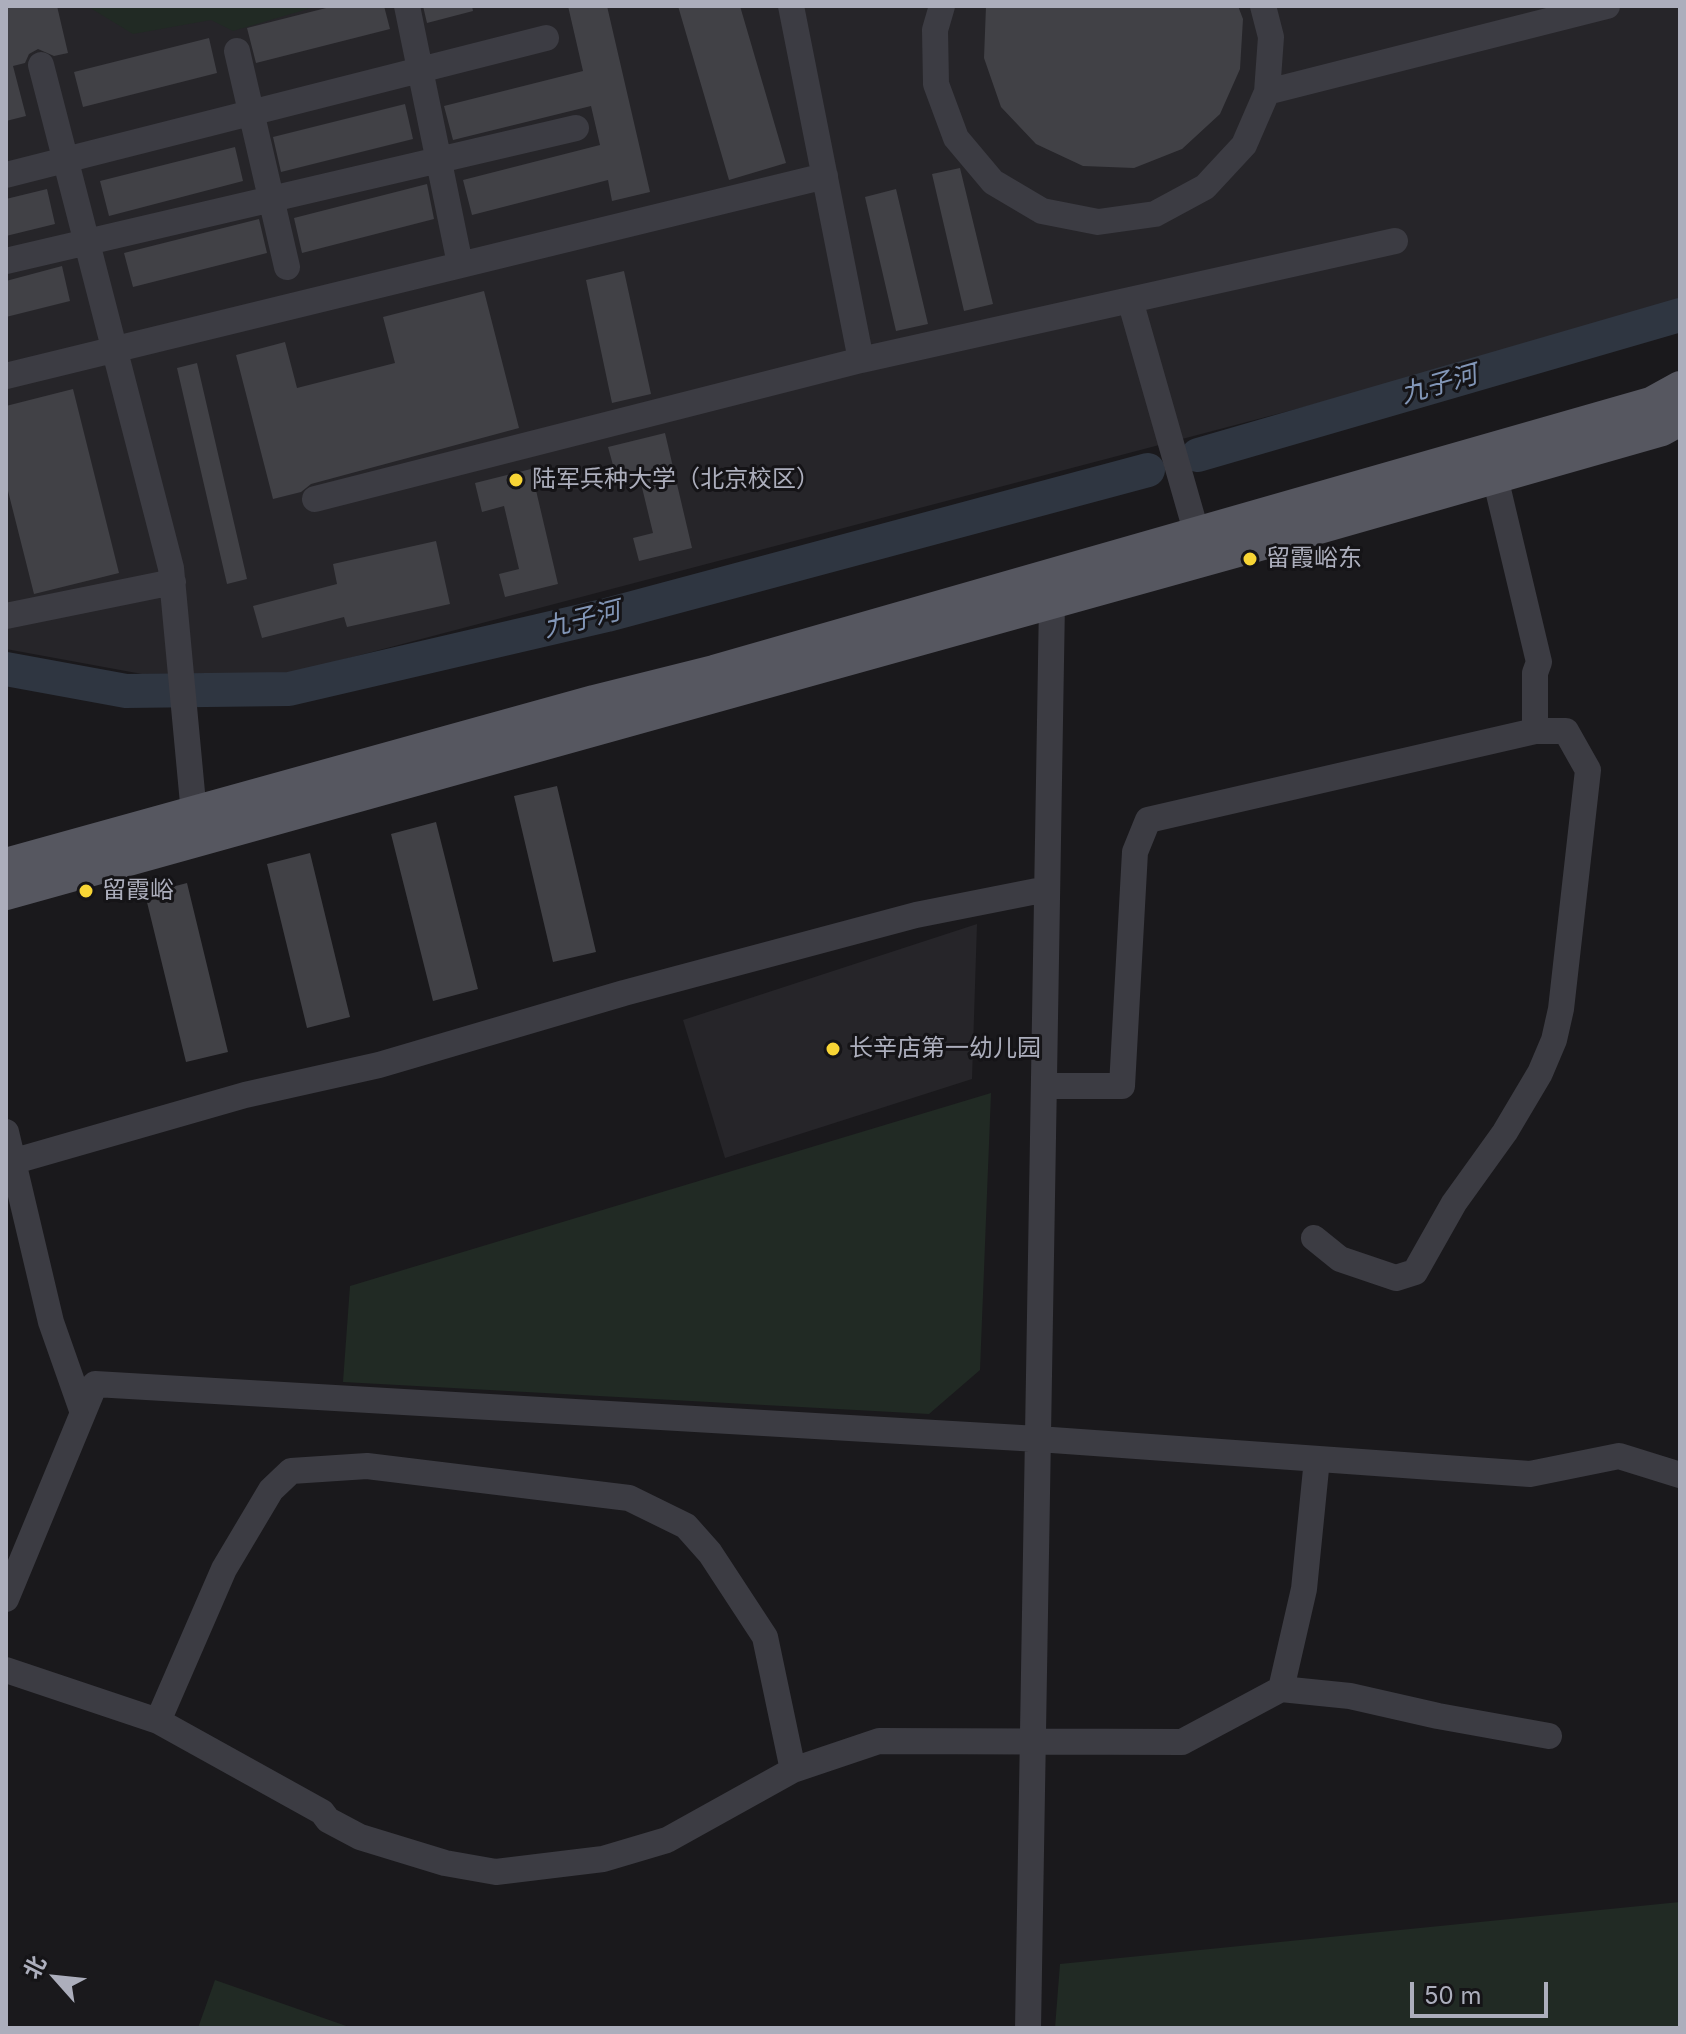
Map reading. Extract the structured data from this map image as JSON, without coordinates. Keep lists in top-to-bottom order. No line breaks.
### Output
{"water":["九子河"],"places":["陆军兵种大学（北京校区）","留霞峪东","留霞峪","长辛店第一幼儿园"],"scale_bar":"50 m","north":"top left"}
